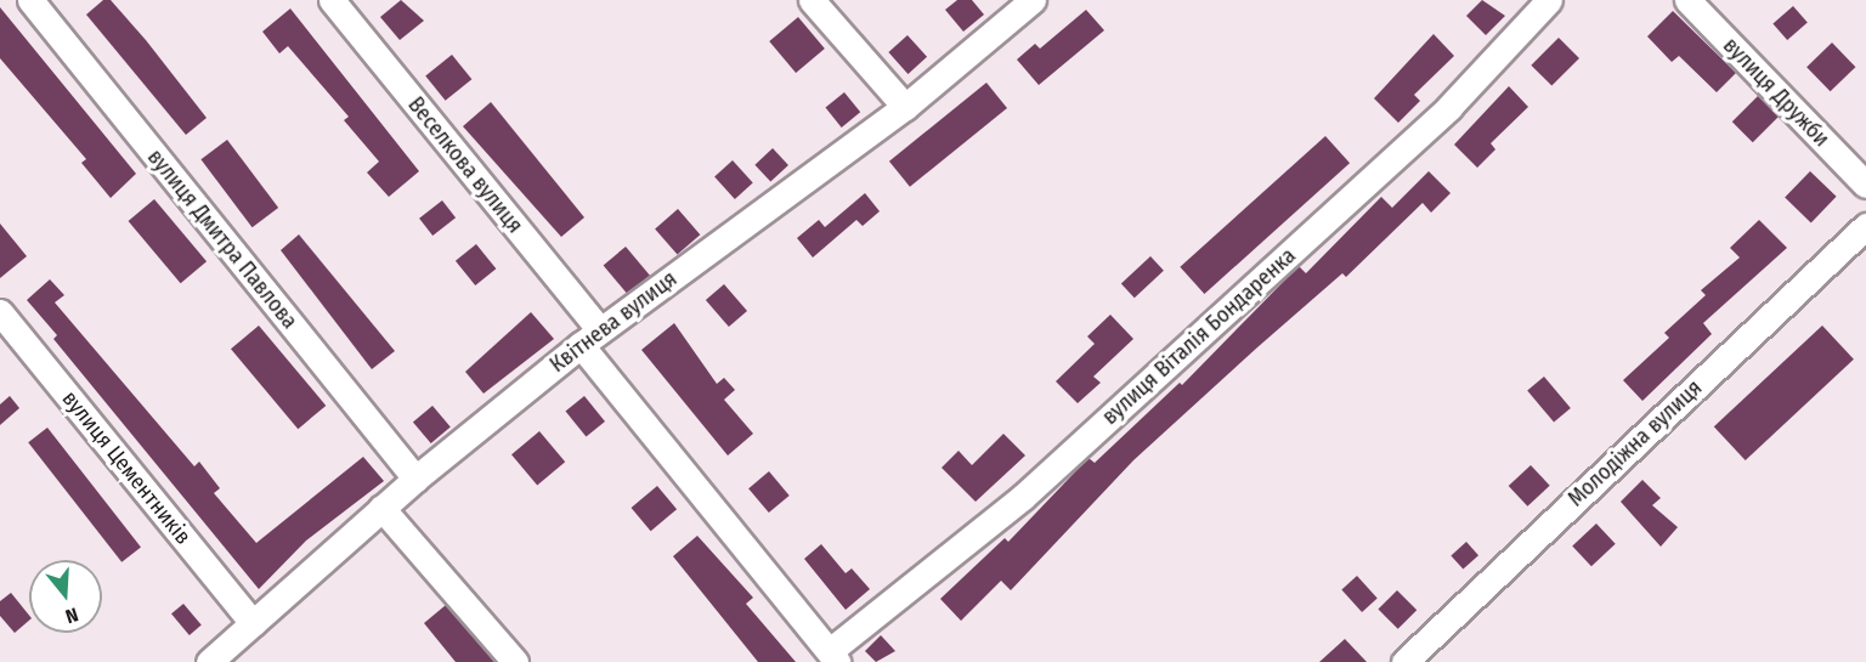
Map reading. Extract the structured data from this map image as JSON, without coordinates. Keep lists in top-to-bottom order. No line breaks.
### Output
{"streets":{"street":["вулиця Дружби","Веселкова вулиця","вулиця Дмитра Павлова","Квітнева вулиця","вулиця Віталія Бондаренка","Молодіжна вулиця","вулиця Цементників"]},"crossings":[["Веселкова вулиця","Квітнева вулиця"],["Веселкова вулиця","вулиця Віталія Бондаренка"],["вулиця Дмитра Павлова","Квітнева вулиця"],["Квітнева вулиця","вулиця Цементників"]],"north":"bottom"}
